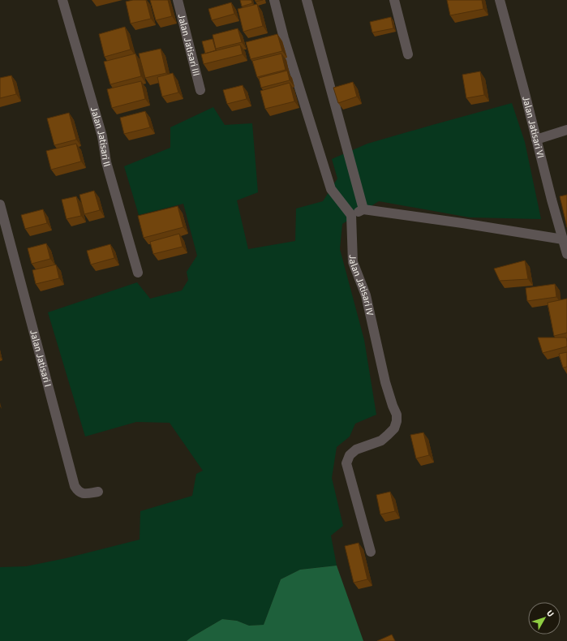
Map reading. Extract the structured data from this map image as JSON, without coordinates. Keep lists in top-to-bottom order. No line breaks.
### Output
{"streets":{"street":["Jalan Jatisari III","Jalan Jatisari VI","Jalan Jatisari II","Jalan Jatisari IV","Jalan Jatisari I"]},"north":"top right"}
